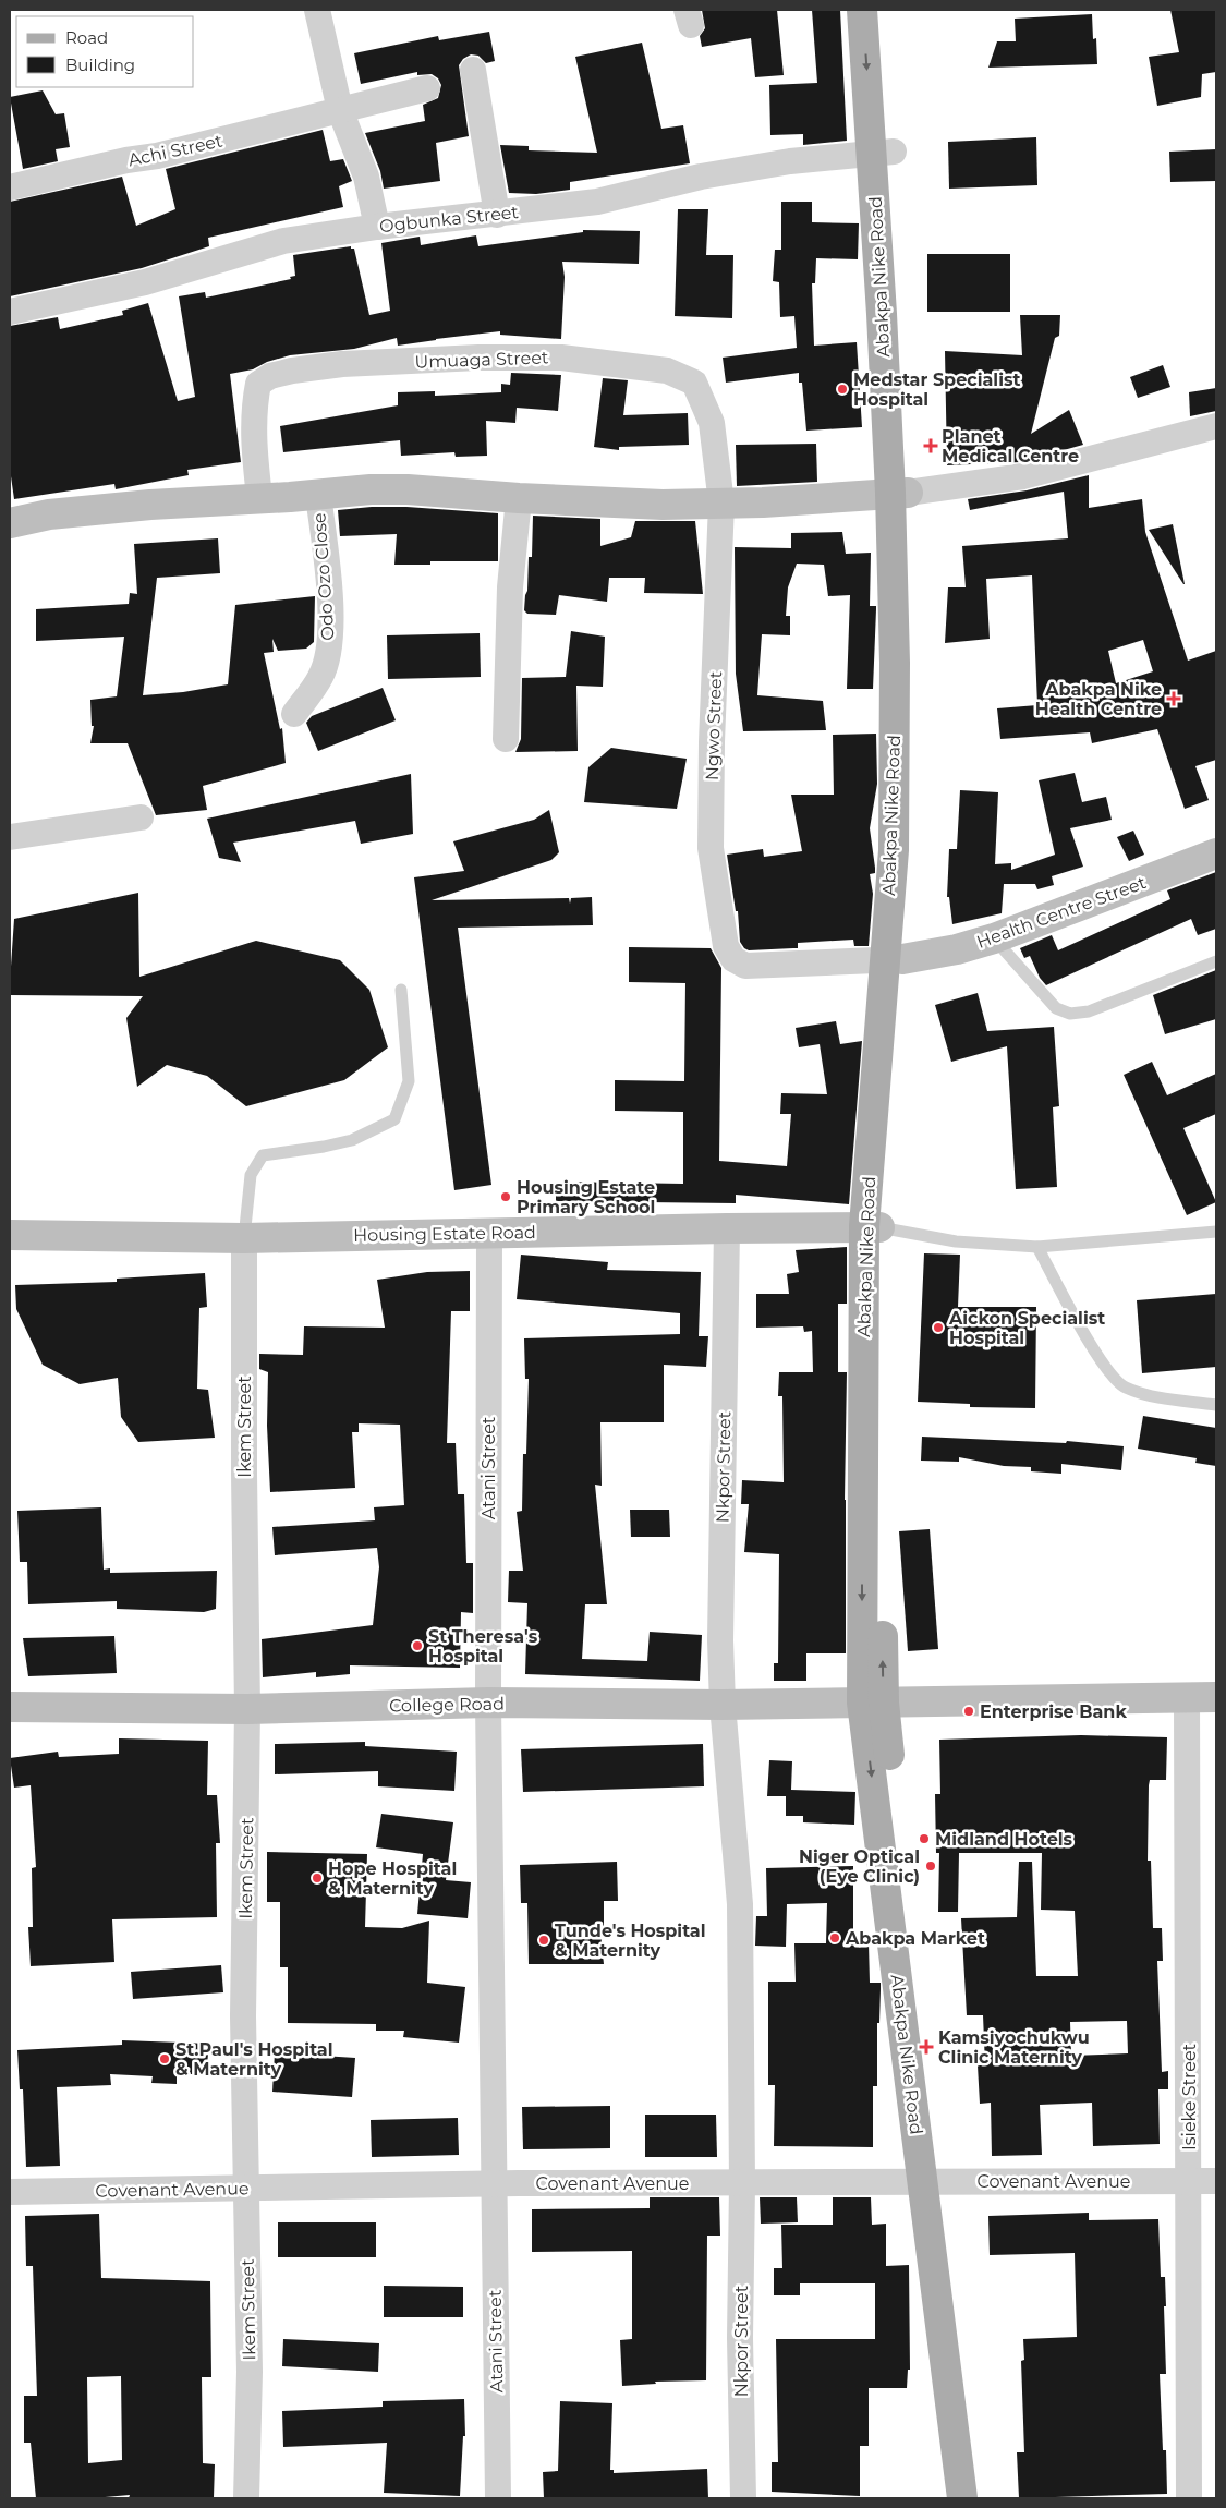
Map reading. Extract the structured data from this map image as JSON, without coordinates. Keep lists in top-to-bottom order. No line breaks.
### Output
{"streets":{"main road":["Abakpa Nike Road"],"street":["Achi Street","Ogbunka Street","Umuaga Street","Odo Ozo Close","Ngwo Street","Health Centre Street","Housing Estate Road","Ikem Street","Nkpor Street","Atani Street","College Road","Isieke Street","Covenant Avenue"]},"crossings":[["Ogbunka Street","Abakpa Nike Road"],["Abakpa Nike Road","Ngwo Street"],["Abakpa Nike Road","Health Centre Street"],["Abakpa Nike Road","Housing Estate Road"],["Abakpa Nike Road","College Road"],["Abakpa Nike Road","Covenant Avenue"],["Umuaga Street","Ngwo Street"],["Ngwo Street","Health Centre Street"],["Housing Estate Road","Ikem Street"],["Housing Estate Road","Nkpor Street"],["Housing Estate Road","Atani Street"],["Ikem Street","College Road"],["Ikem Street","Covenant Avenue"],["Nkpor Street","College Road"],["Nkpor Street","Covenant Avenue"],["Atani Street","College Road"],["Atani Street","Covenant Avenue"],["College Road","Isieke Street"],["Isieke Street","Covenant Avenue"]],"places":{"other":["Medstar Specialist Hospital","Housing Estate Primary School","Aickon Specialist Hospital","St Theresa's Hospital","Enterprise Bank","Midland Hotels","Niger Optical (Eye Clinic)","Hope Hospital & Maternity","Abakpa Market","Tunde's Hospital & Maternity","St.Paul's Hospital & Maternity"],"health":["Planet Medical Centre","Abakpa Nike Health Centre","Kamsiyochukwu Clinic Maternity"]},"legend":["Road","Building"]}
